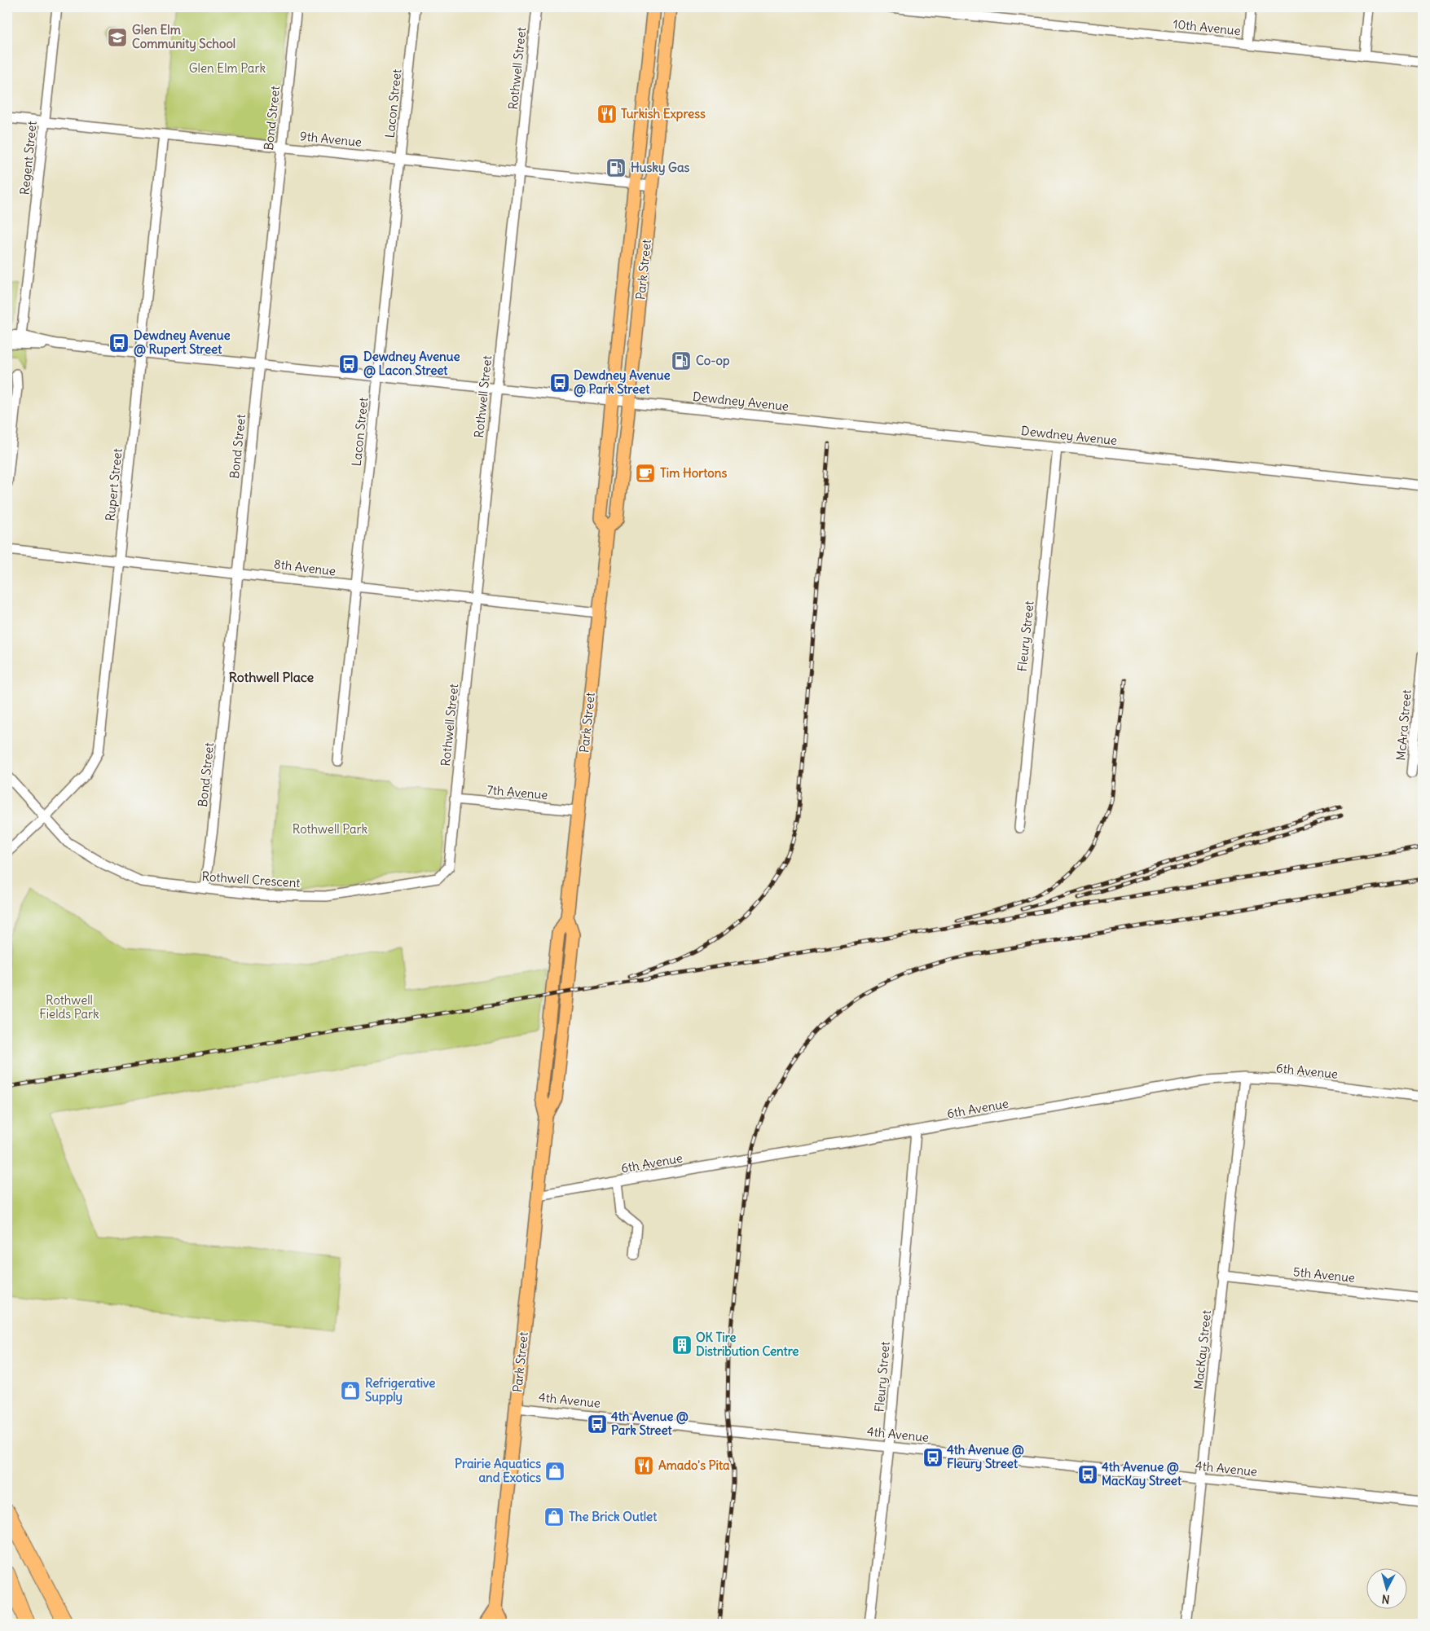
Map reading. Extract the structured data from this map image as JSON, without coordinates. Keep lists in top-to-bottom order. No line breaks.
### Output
{"streets":{"main road":["Park Street"],"street":["10th Avenue","Rothwell Street","Lacon Street","Bond Street","9th Avenue","Regent Street","Dewdney Avenue","Rupert Street","8th Avenue","Fleury Street","McAra Street","7th Avenue","Rothwell Crescent","6th Avenue","5th Avenue","MacKay Street","4th Avenue"]},"crossings":[["Rothwell Street","9th Avenue"],["Rothwell Street","Dewdney Avenue"],["Rothwell Street","8th Avenue"],["Rothwell Street","Rothwell Crescent"],["Lacon Street","9th Avenue"],["Lacon Street","Dewdney Avenue"],["Lacon Street","8th Avenue"],["Bond Street","9th Avenue"],["Bond Street","Dewdney Avenue"],["Bond Street","8th Avenue"],["Bond Street","Rothwell Crescent"],["9th Avenue","Regent Street"],["9th Avenue","Park Street"],["9th Avenue","Rupert Street"],["Regent Street","Dewdney Avenue"],["Park Street","Dewdney Avenue"],["Park Street","8th Avenue"],["Park Street","7th Avenue"],["Park Street","6th Avenue"],["Park Street","4th Avenue"],["Dewdney Avenue","Rupert Street"],["Dewdney Avenue","Fleury Street"],["Rupert Street","8th Avenue"],["Rupert Street","Rothwell Crescent"],["Fleury Street","6th Avenue"],["Fleury Street","4th Avenue"],["7th Avenue","Rothwell Crescent"],["6th Avenue","MacKay Street"],["5th Avenue","MacKay Street"],["MacKay Street","4th Avenue"]],"districts":["Rothwell Place"],"parks":["Glen Elm Park","Rothwell Park","Rothwell Fields Park"],"places":{"school or university":["Glen Elm Community School"],"restaurant":["Turkish Express","Amado's Pita"],"fuel station":["Husky Gas","Co-op"],"bus stop":["Dewdney Avenue @ Rupert Street","Dewdney Avenue @ Lacon Street","Dewdney Avenue @ Park Street","4th Avenue @ Park Street","4th Avenue @ Fleury Street","4th Avenue @ MacKay Street"],"cafe":["Tim Hortons"],"building":["OK Tire Distribution Centre"],"shop":["Refrigerative Supply","Prairie Aquatics and Exotics","The Brick Outlet"]},"north":"bottom"}
